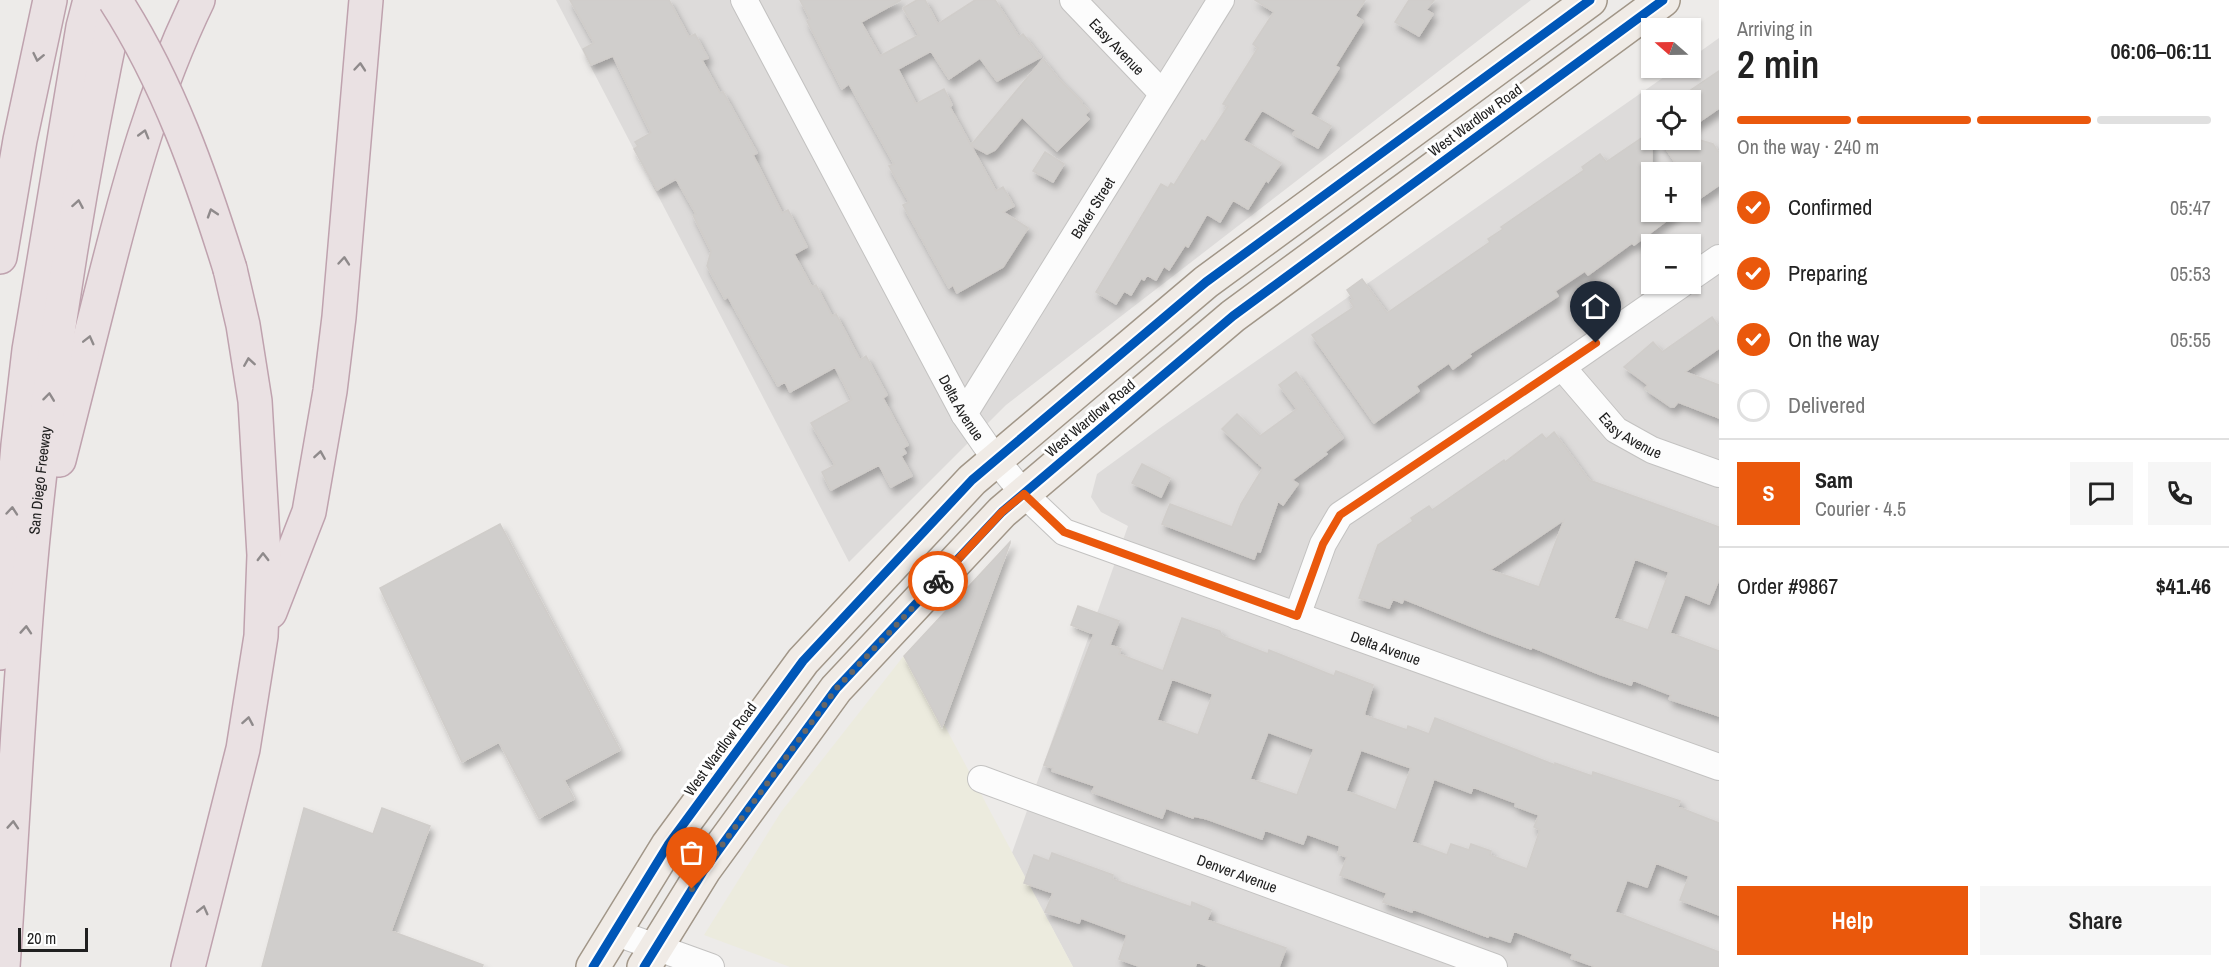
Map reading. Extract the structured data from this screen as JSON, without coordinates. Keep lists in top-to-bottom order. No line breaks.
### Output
{"streets":{"highway":["San Diego Freeway"],"main road":["West Wardlow Road"],"street":["Easy Avenue","Baker Street","Delta Avenue","Denver Avenue"]},"crossings":[["Easy Avenue","Baker Street"],["West Wardlow Road","Delta Avenue"],["Baker Street","Delta Avenue"]],"scale_bar":"20 m","north":"left","page":{"heading":["2 min","Arriving in","06:06–06:11"],"panel":["Sam","Courier · 4.5","Order #9867","$41.46"],"map_buttons":["+","−"],"bar":"On the way · 240 m","list":[["Confirmed","05:47"],["Preparing","05:53"],["On the way","05:55"],"Delivered"],"round":"S","buttons":["Help","Share"],"scale":"20 m"}}
